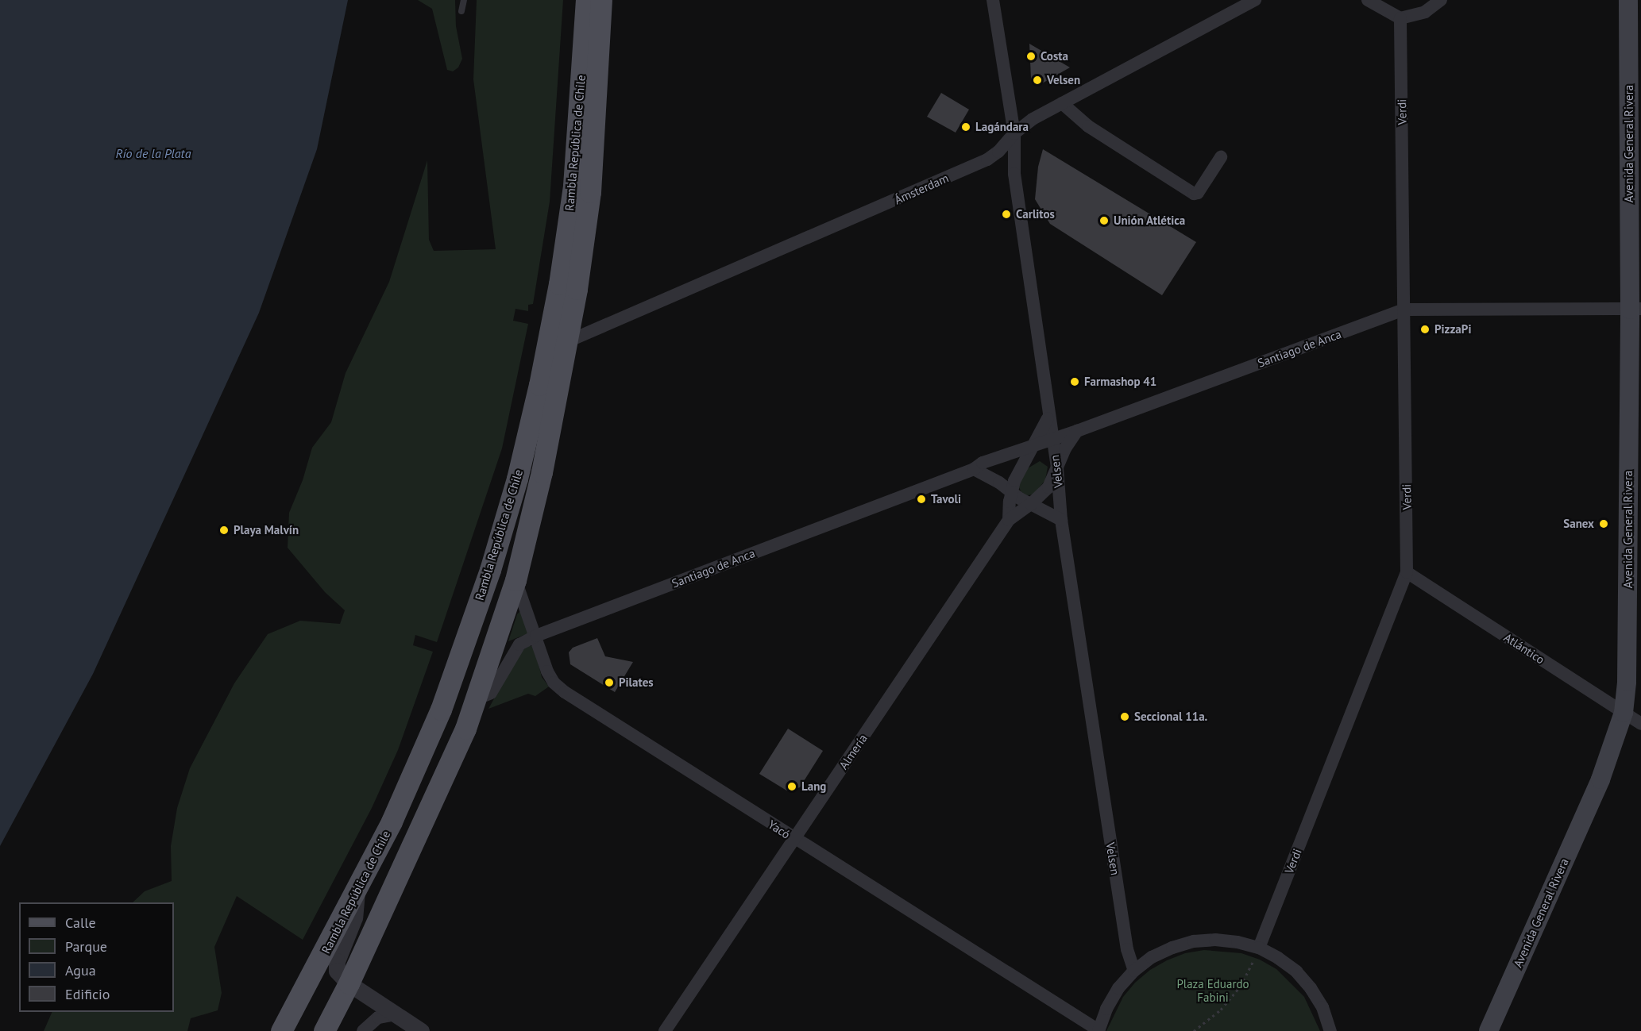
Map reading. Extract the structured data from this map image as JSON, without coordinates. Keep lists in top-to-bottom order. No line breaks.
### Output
{"streets":{"main road":["Rambla República de Chile","Avenida General Rivera"],"street":["Verdi","Ámsterdam","Santiago de Anca","Velsen","Atlántico","Almería","Yacó"]},"crossings":[["Verdi","Santiago de Anca"],["Verdi","Atlántico"],["Rambla República de Chile","Ámsterdam"],["Rambla República de Chile","Santiago de Anca"],["Rambla República de Chile","Yacó"],["Avenida General Rivera","Santiago de Anca"],["Avenida General Rivera","Atlántico"],["Ámsterdam","Velsen"],["Santiago de Anca","Velsen"],["Santiago de Anca","Almería"],["Santiago de Anca","Yacó"],["Velsen","Almería"],["Almería","Yacó"]],"water":["Río de la Plata"],"parks":["Plaza Eduardo Fabini"],"places":["Costa","Velsen","Lagándara","Carlitos","Unión Atlética","PizzaPi","Farmashop 41","Tavoli","Sanex","Playa Malvín","Pilates","Seccional 11a.","Lang"],"legend":["Calle","Parque","Agua","Edificio"]}
